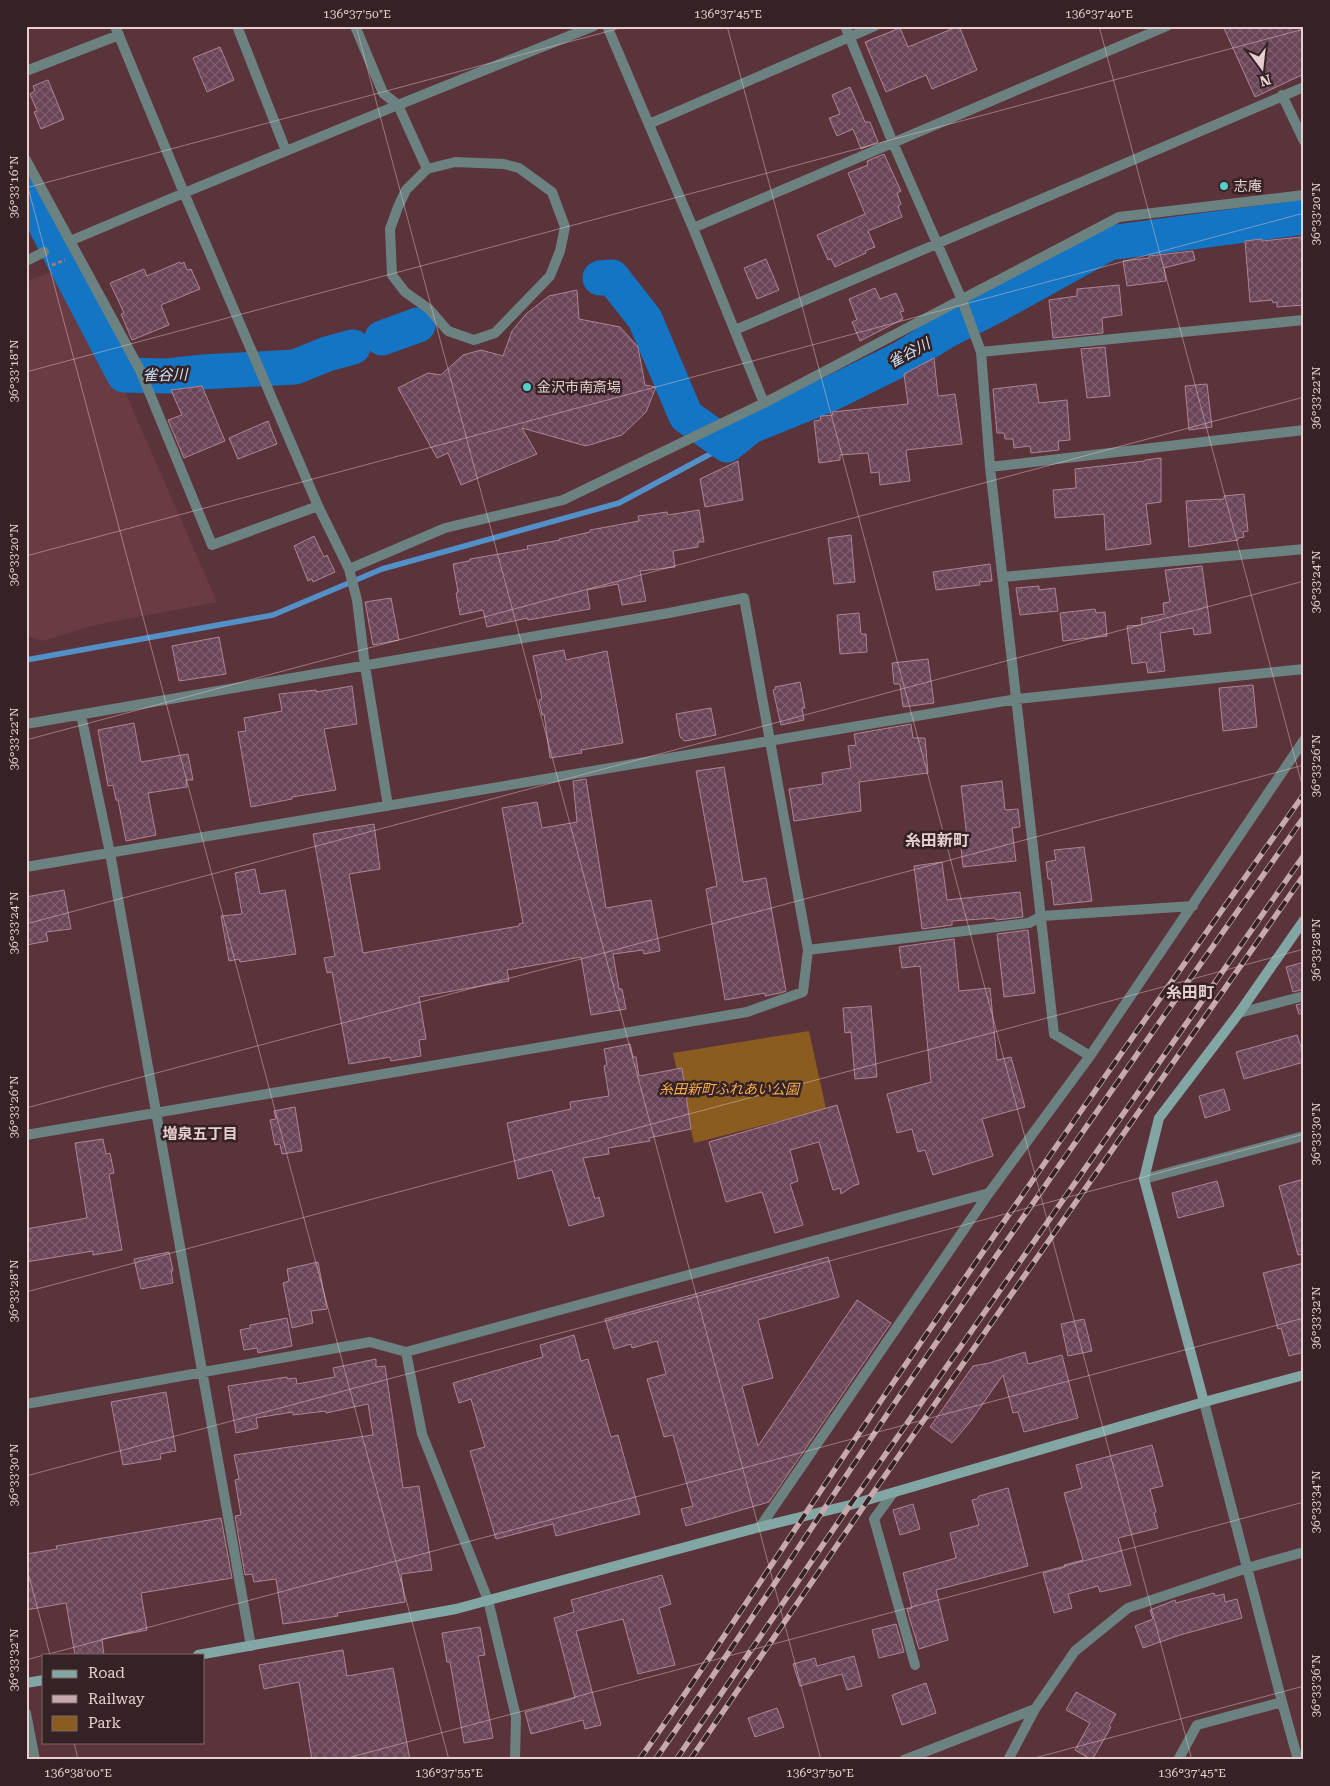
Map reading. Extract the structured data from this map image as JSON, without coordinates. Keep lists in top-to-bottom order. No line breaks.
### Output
{"districts":["糸田新町","糸田町","増泉五丁目"],"water":["雀谷川"],"parks":["糸田新町ふれあい公園"],"places":["志庵","金沢市南斎場"],"legend":["Road","Railway","Park"],"north":"bottom","coordinates":["136°37'50\"E","136°37'45\"E","136°37'40\"E","36°33'16\"N","36°33'20\"N","36°33'18\"N","36°33'22\"N","36°33'24\"N","36°33'26\"N","36°33'28\"N","36°33'30\"N","36°33'32\"N","36°33'34\"N","36°33'36\"N","136°38'00\"E","136°37'55\"E"]}
